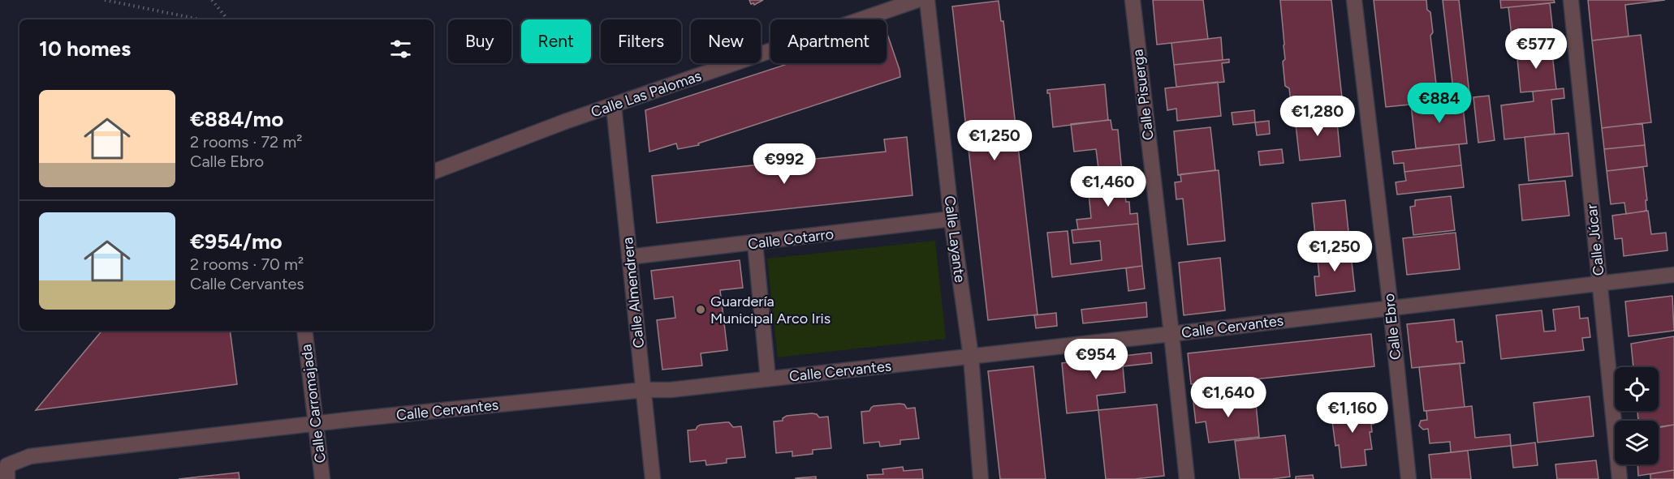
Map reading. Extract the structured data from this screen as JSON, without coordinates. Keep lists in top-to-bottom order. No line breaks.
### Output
{"streets":{"street":["Calle Las Palomas","Calle Pisuerga","Calle Cotarro","Calle Layante","Calle Júcar","Calle Almendrera","Calle Cervantes","Calle Ebro","Calle Carromajada"]},"crossings":[["Calle Las Palomas","Calle Almendrera"],["Calle Pisuerga","Calle Cervantes"],["Calle Cotarro","Calle Layante"],["Calle Cotarro","Calle Almendrera"],["Calle Layante","Calle Cervantes"],["Calle Júcar","Calle Cervantes"],["Calle Almendrera","Calle Cervantes"],["Calle Cervantes","Calle Ebro"],["Calle Cervantes","Calle Carromajada"]],"places":["Guardería Municipal Arco Iris"],"page":{"chip":["Buy","Rent","Filters","New","Apartment"],"heading":"10 homes","price":["€577","€884","€1,280","€1,250","€992","€1,460","€1,250","€954","€1,640","€1,160"],"list":[{"name":"€884/mo","note":"2 rooms · 72 m² · Calle Ebro"},{"name":"€954/mo","note":"2 rooms · 70 m² · Calle Cervantes"}]}}
